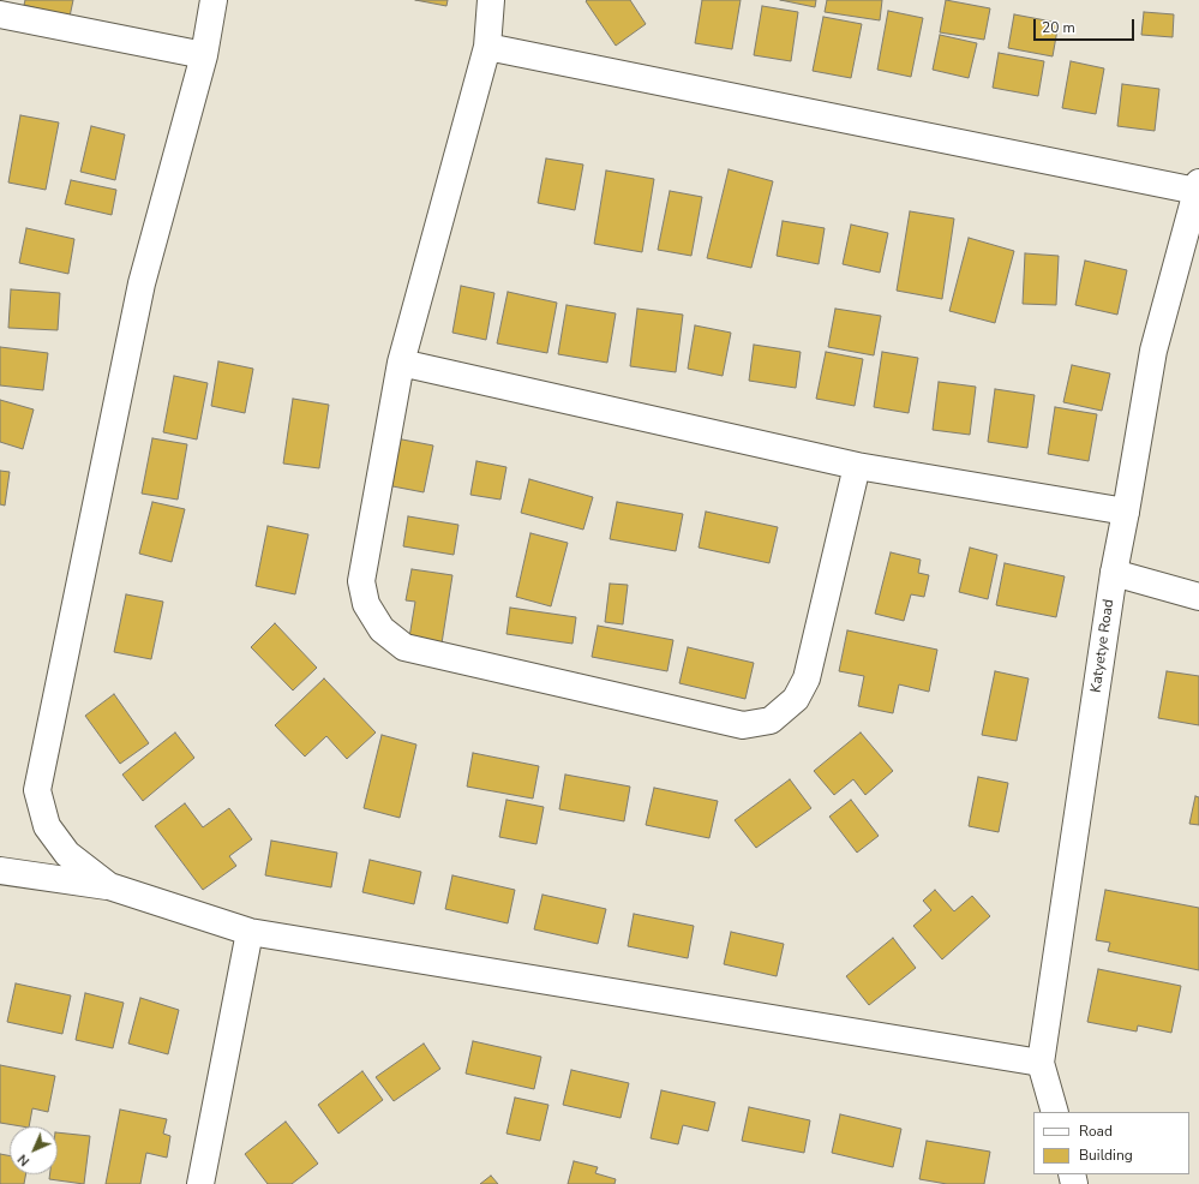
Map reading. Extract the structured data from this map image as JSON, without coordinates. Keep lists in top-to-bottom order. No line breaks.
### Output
{"streets":{"street":["Katyetye Road"]},"legend":["Road","Building"],"scale_bar":"20 m","north":"bottom left"}
